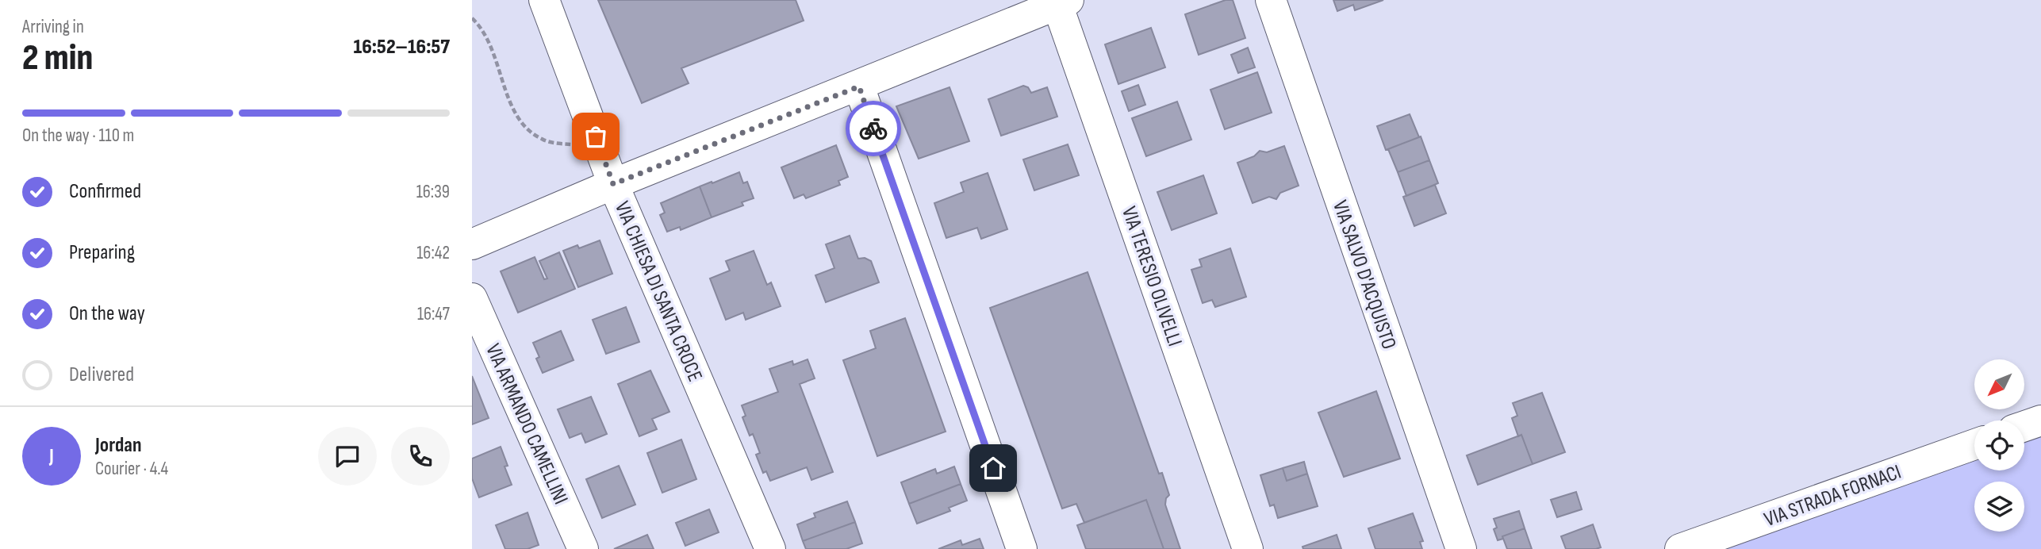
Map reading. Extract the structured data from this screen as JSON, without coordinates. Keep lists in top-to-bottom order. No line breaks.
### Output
{"streets":{"street":["VIA SALVO D'ACQUISTO","VIA TERESIO OLIVELLI","VIA CHIESA DI SANTA CROCE","VIA ARMANDO CAMELLINI","VIA STRADA FORNACI"]},"north":"bottom left","page":{"heading":["2 min","Arriving in","16:52–16:57"],"panel":["Jordan","Courier · 4.4"],"bar":"On the way · 110 m","list":[["Confirmed","16:39"],["Preparing","16:42"],["On the way","16:47"],"Delivered"],"round":"J"}}
